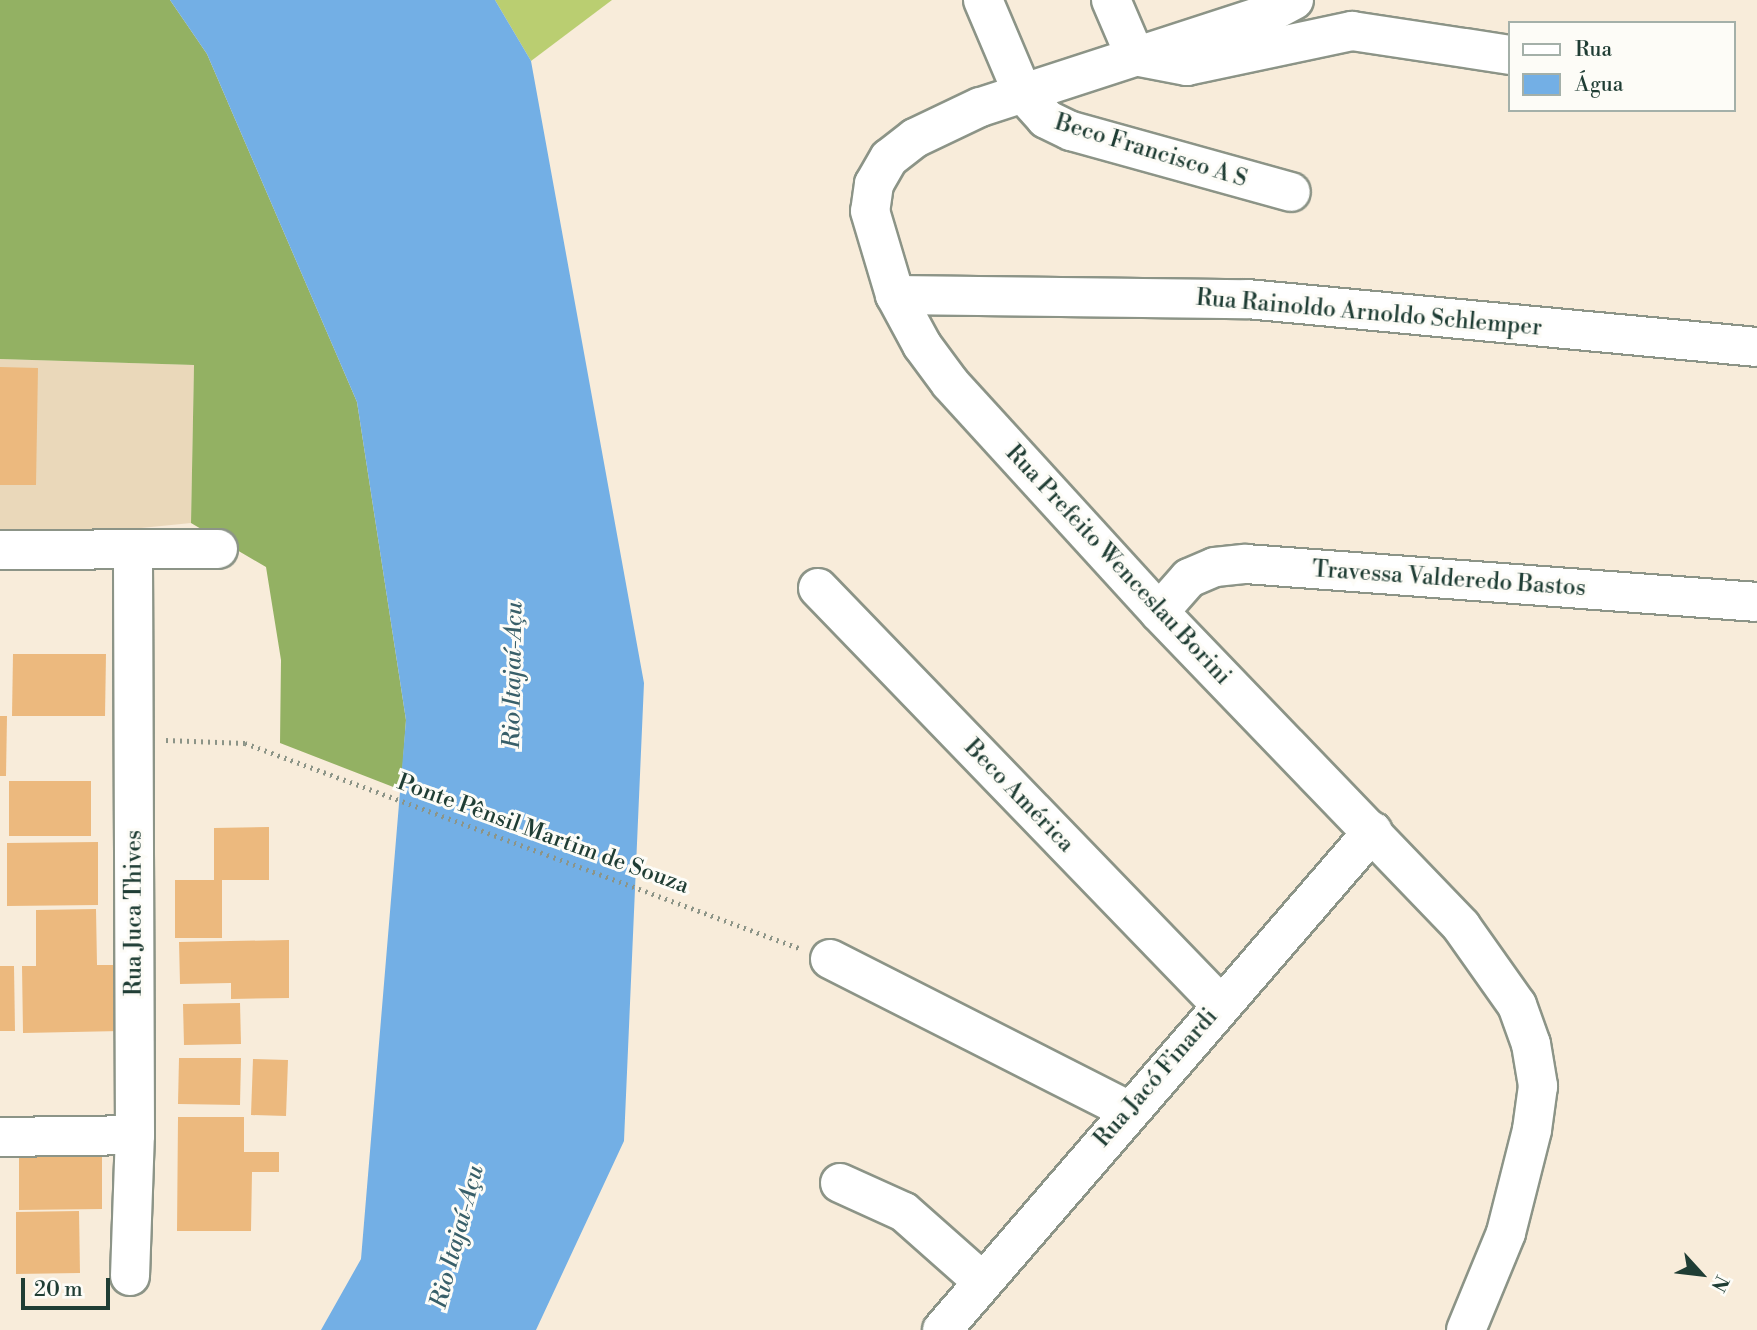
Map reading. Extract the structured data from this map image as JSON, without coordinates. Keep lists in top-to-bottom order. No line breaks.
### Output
{"streets":{"street":["Beco Francisco A S","Rua Rainoldo Arnoldo Schlemper","Rua Prefeito Wenceslau Borini","Travessa Valderedo Bastos","Beco América","Rua Juca Thives","Rua Jacó Finardi"],"path":["Ponte Pênsil Martim de Souza"]},"crossings":[["Beco Francisco A S","Rua Prefeito Wenceslau Borini"],["Rua Rainoldo Arnoldo Schlemper","Rua Prefeito Wenceslau Borini"],["Rua Prefeito Wenceslau Borini","Travessa Valderedo Bastos"],["Rua Prefeito Wenceslau Borini","Rua Jacó Finardi"],["Beco América","Rua Jacó Finardi"],["Ponte Pênsil Martim de Souza","Rua Juca Thives"]],"water":["Rio Itajaí-Açu"],"legend":["Rua","Água"],"scale_bar":"20 m","north":"bottom right"}
